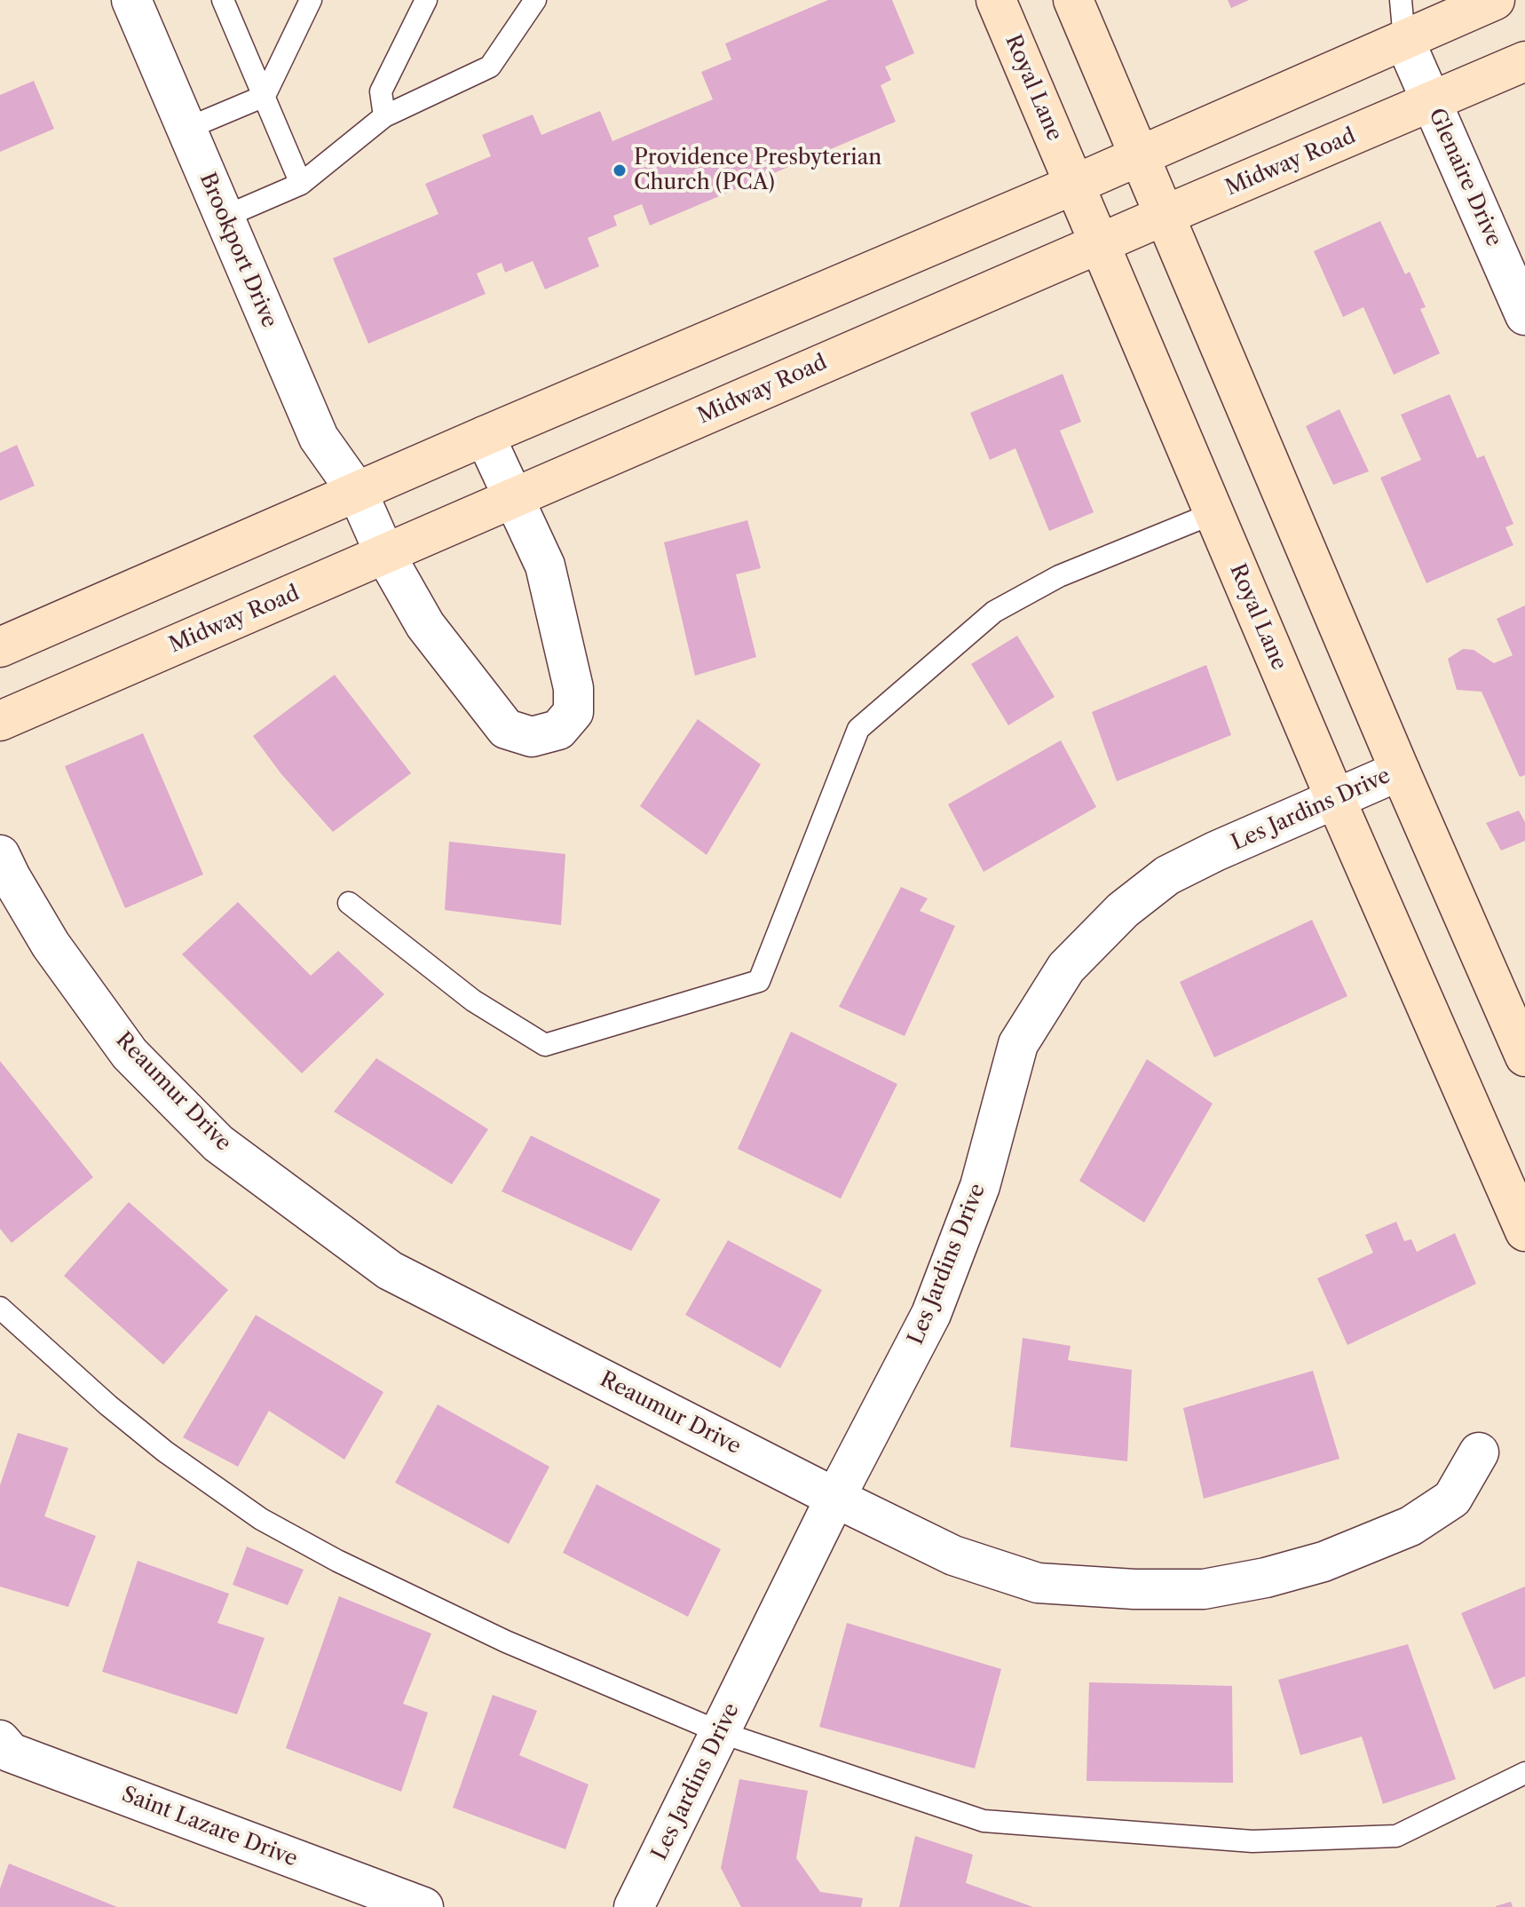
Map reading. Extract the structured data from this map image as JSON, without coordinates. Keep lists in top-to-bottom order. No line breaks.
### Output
{"streets":{"main road":["Royal Lane","Midway Road"],"street":["Glenaire Drive","Brookport Drive","Les Jardins Drive","Reaumur Drive","Saint Lazare Drive"]},"crossings":[["Royal Lane","Midway Road"],["Royal Lane","Les Jardins Drive"],["Midway Road","Glenaire Drive"],["Midway Road","Brookport Drive"],["Les Jardins Drive","Reaumur Drive"]],"places":["Providence Presbyterian Church (PCA)"]}
